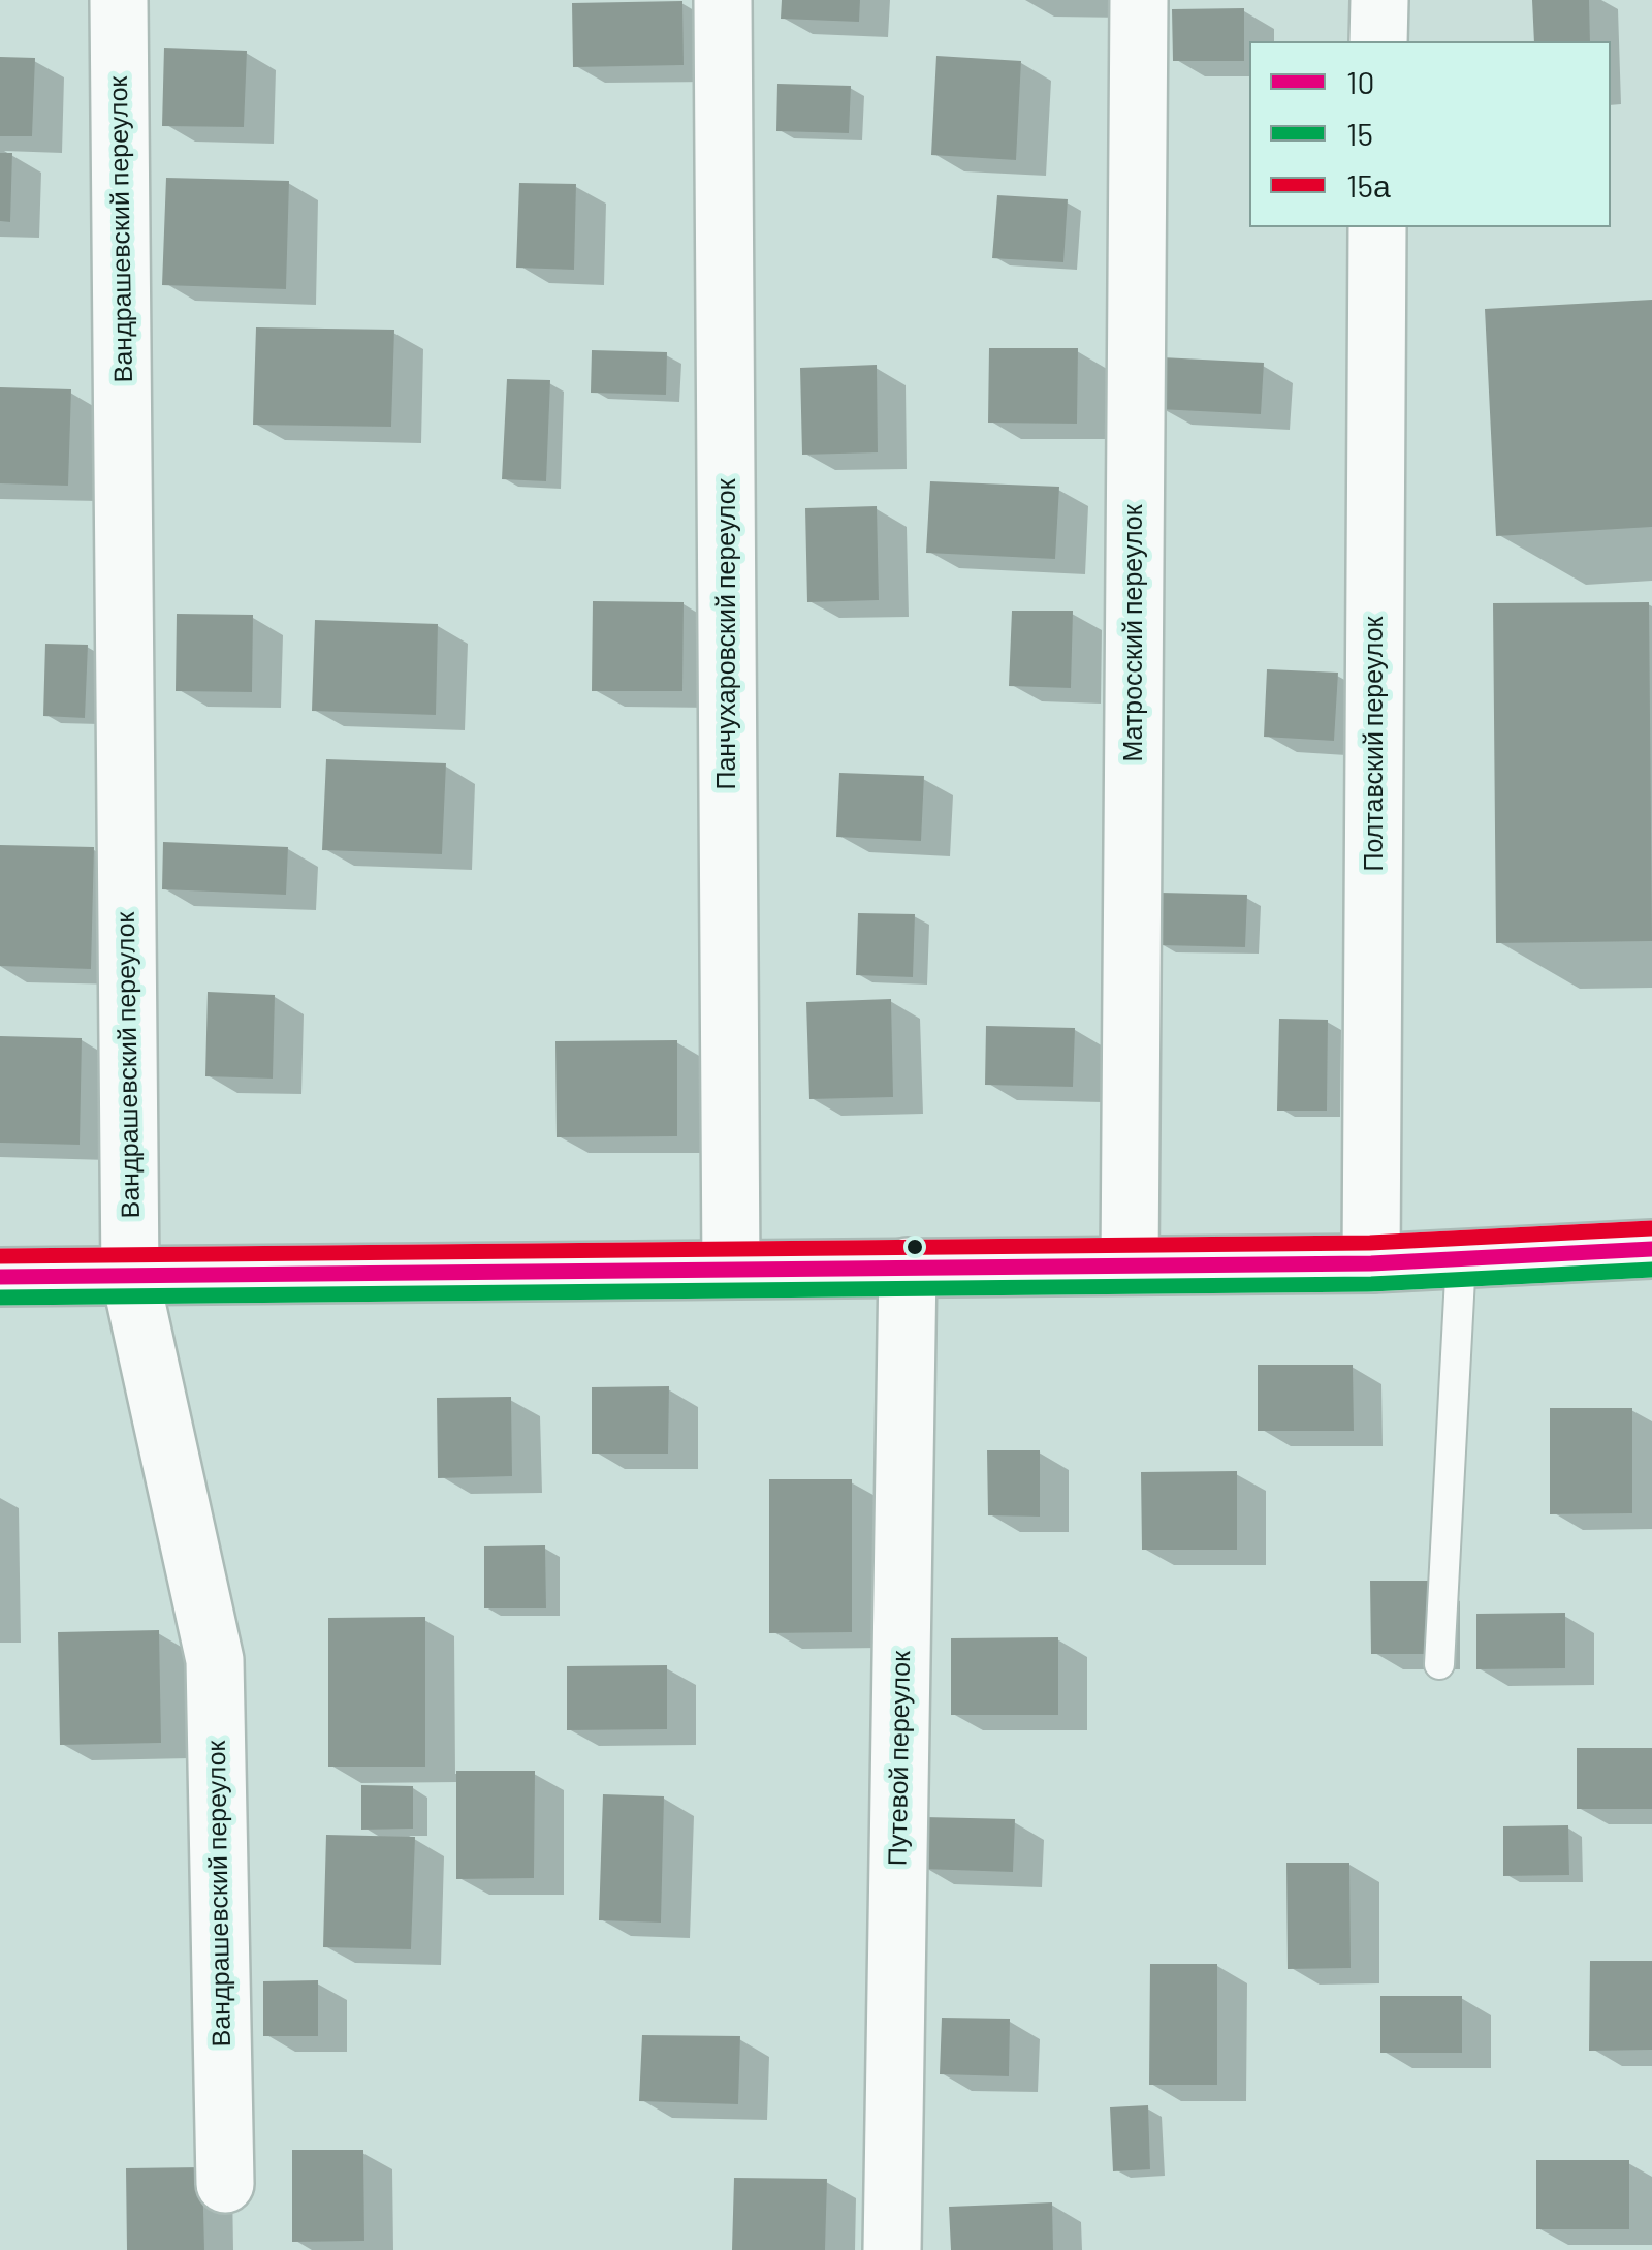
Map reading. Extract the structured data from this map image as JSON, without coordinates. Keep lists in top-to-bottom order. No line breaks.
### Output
{"streets":{"street":["Вандрашевский переулок","Матросский переулок","Панчухаровский переулок","Полтавский переулок","Путевой переулок"]},"lines":["transit line 15а","transit line 10","transit line 15"],"legend":["10","15","15а"]}
